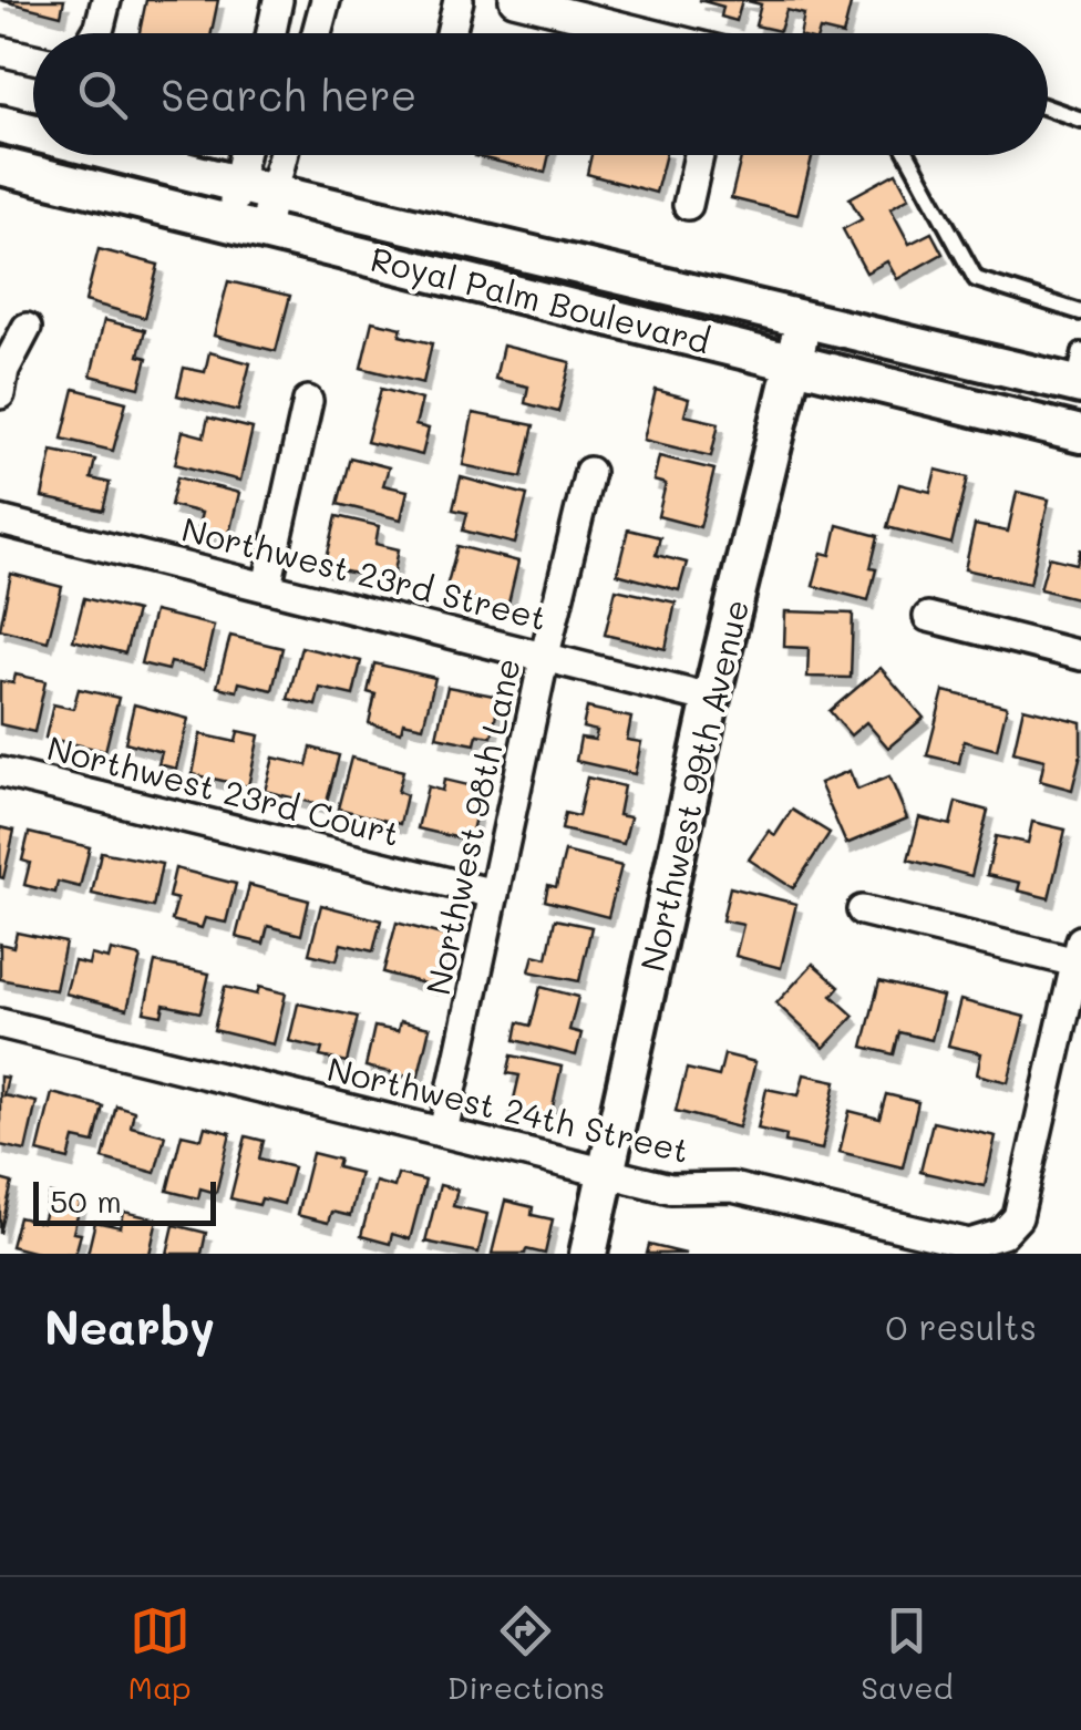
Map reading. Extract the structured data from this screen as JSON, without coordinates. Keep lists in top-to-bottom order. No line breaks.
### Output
{"streets":{"main road":["Royal Palm Boulevard","Northwest 99th Avenue"],"street":["Northwest 23rd Street","Northwest 23rd Court","Northwest 98th Lane","Northwest 24th Street"]},"crossings":[["Royal Palm Boulevard","Northwest 99th Avenue"],["Northwest 23rd Street","Northwest 99th Avenue"],["Northwest 23rd Street","Northwest 98th Lane"],["Northwest 99th Avenue","Northwest 24th Street"],["Northwest 23rd Court","Northwest 98th Lane"],["Northwest 98th Lane","Northwest 24th Street"]],"scale_bar":"50 m","page":{"search":"Search here","scale":"50 m","heading":["Nearby","0 results"],"nav":["Map","Directions","Saved"]}}
